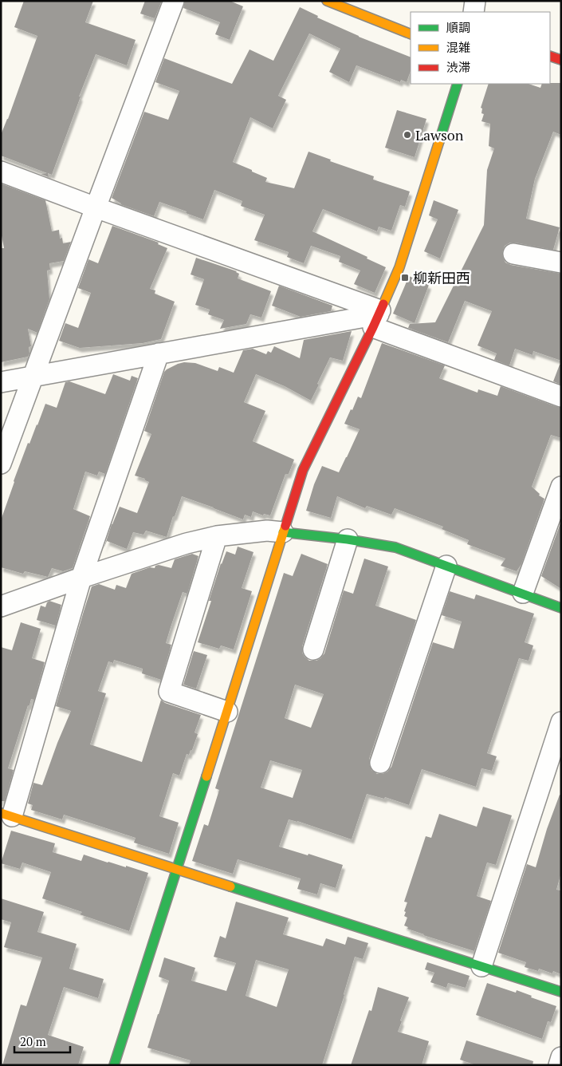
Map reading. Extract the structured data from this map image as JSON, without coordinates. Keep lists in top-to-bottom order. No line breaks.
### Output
{"places":{"other":["Lawson"],"transit":["柳新田西"]},"legend":["順調","混雑","渋滞"],"scale_bar":"20 m"}
